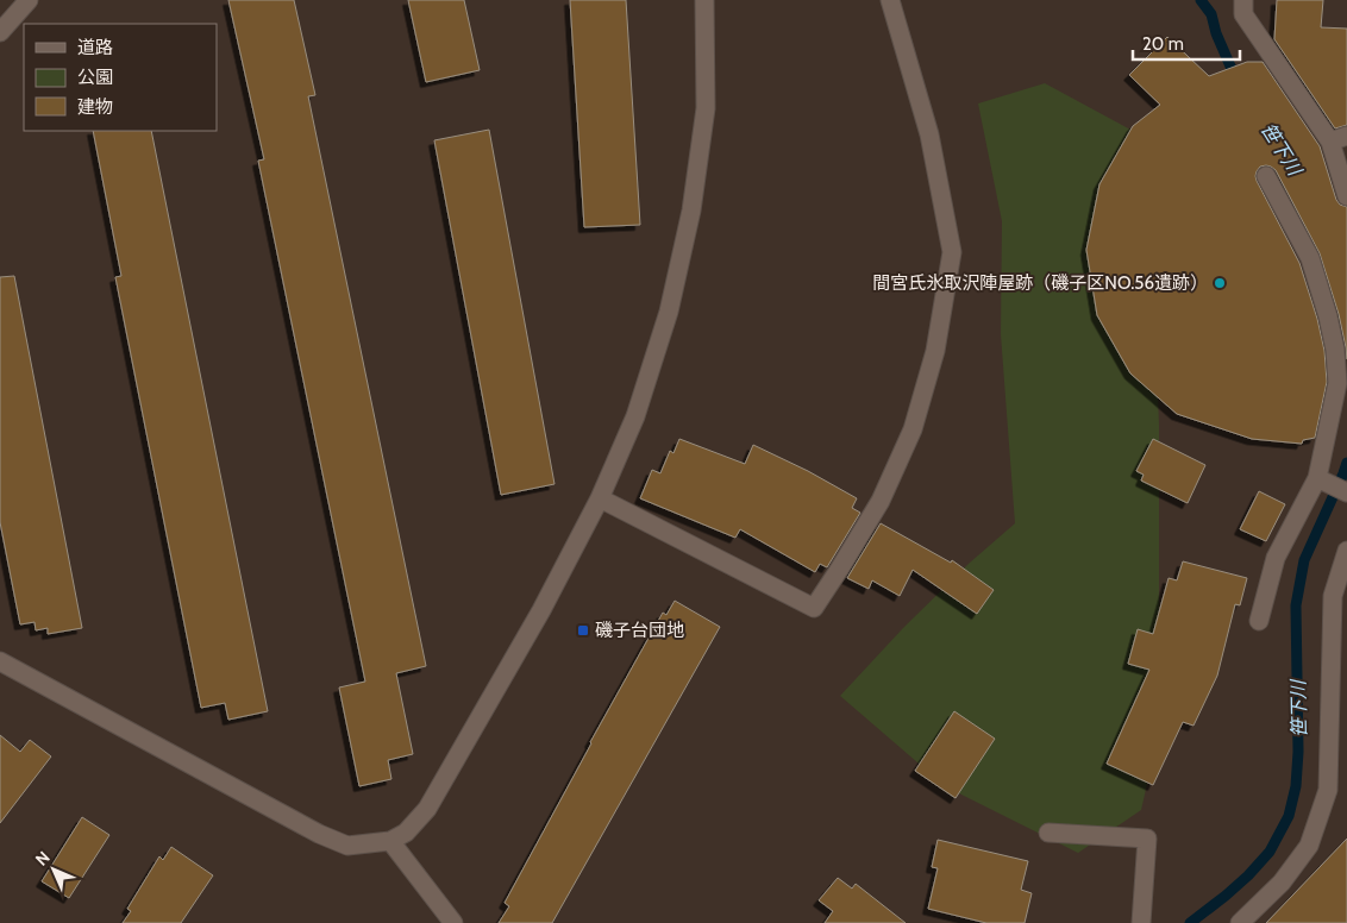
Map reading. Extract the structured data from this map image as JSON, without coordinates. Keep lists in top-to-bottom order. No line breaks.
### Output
{"water":["笹下川"],"places":{"other":["間宮氏氷取沢陣屋跡（磯子区NO.56遺跡）"],"transit":["磯子台団地"]},"legend":["道路","公園","建物"],"scale_bar":"20 m","north":"top left"}
